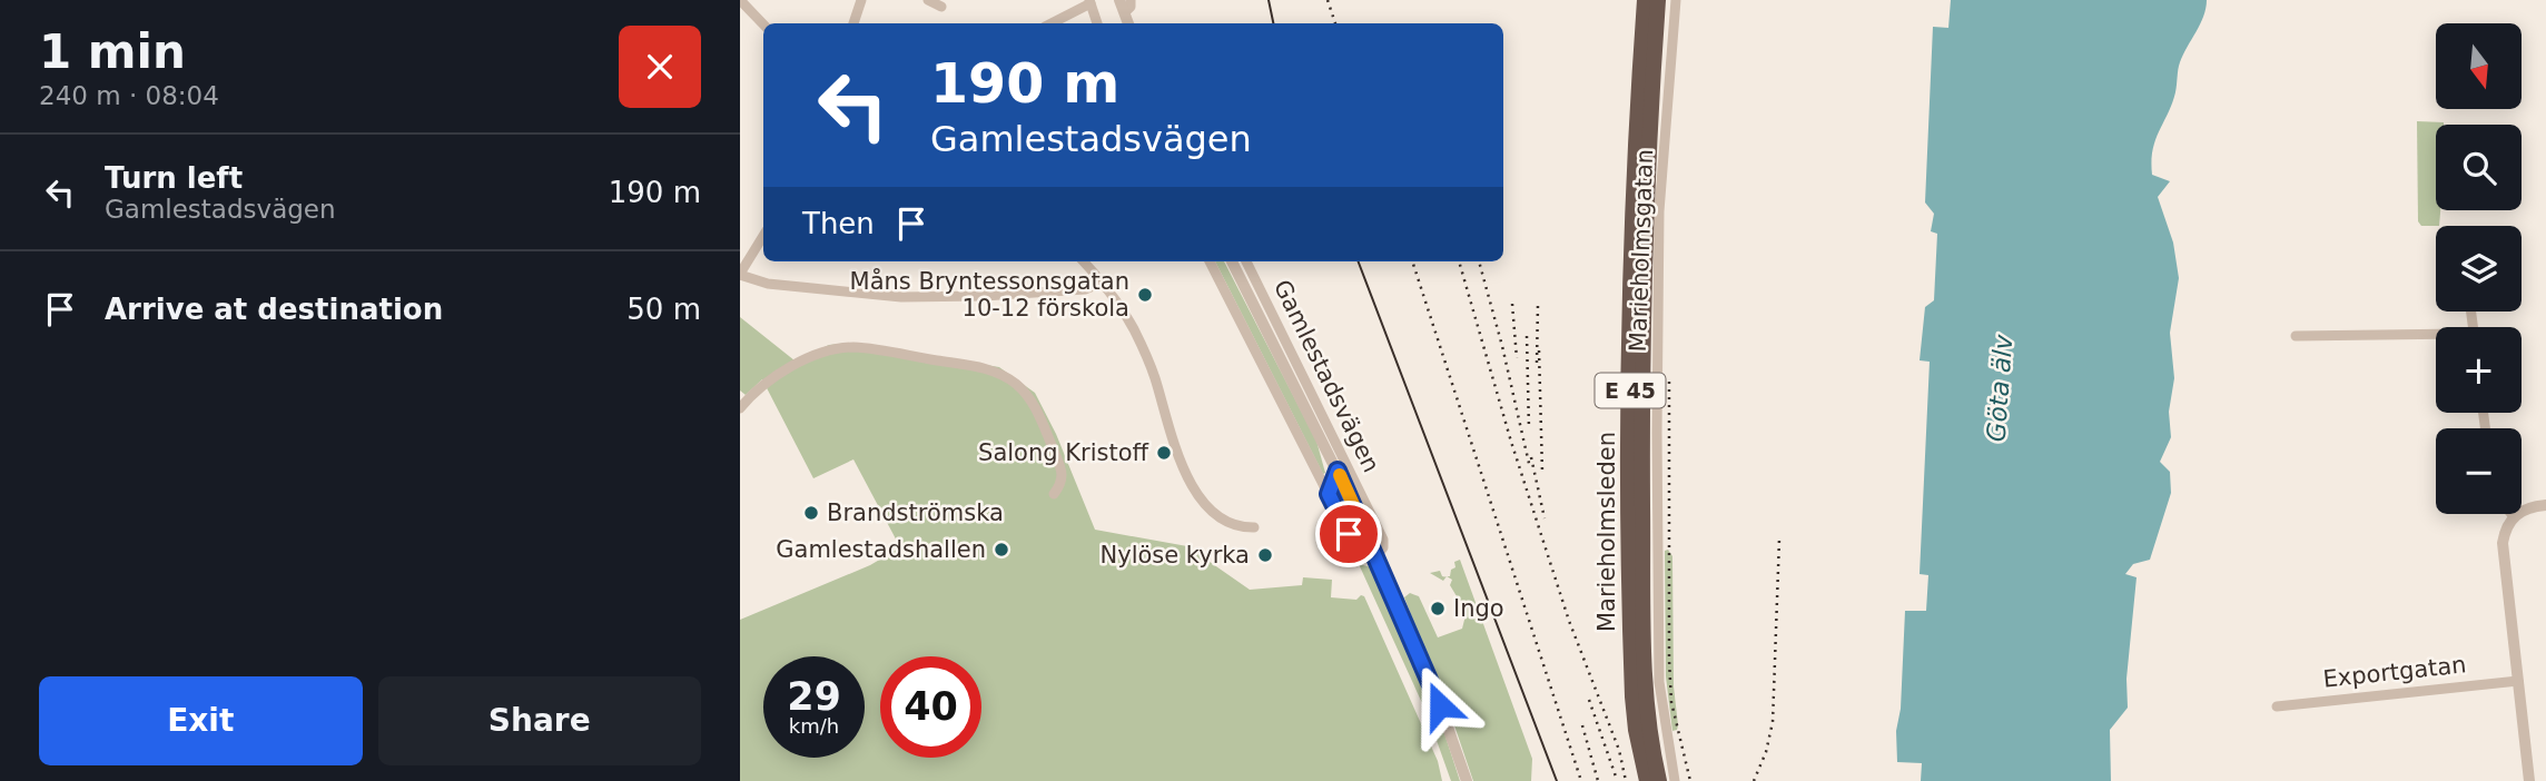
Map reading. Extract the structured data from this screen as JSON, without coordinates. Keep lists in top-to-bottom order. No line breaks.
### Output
{"streets":{"highway":["E 45","Marieholmsleden"],"street":["Marieholmsgatan","Gamlestadsvägen","Exportgatan"]},"water":["Göta älv"],"places":["Måns Bryntessonsgatan 10-12 förskola","Salong Kristoff","Brandströmska","Gamlestadshallen","Nylöse kyrka","Ingo"],"north":"bottom","page":{"heading":["1 min","240 m · 08:04"],"map_buttons":["+","−"],"turn":["190 m","Gamlestadsvägen"],"list":[{"name":"Turn left","note":"Gamlestadsvägen","value":"190 m"},{"name":"Arrive at destination","value":"50 m"}],"then":"Then","speed":"29 km/h","limit":"40","buttons":["Exit","Share"]}}
